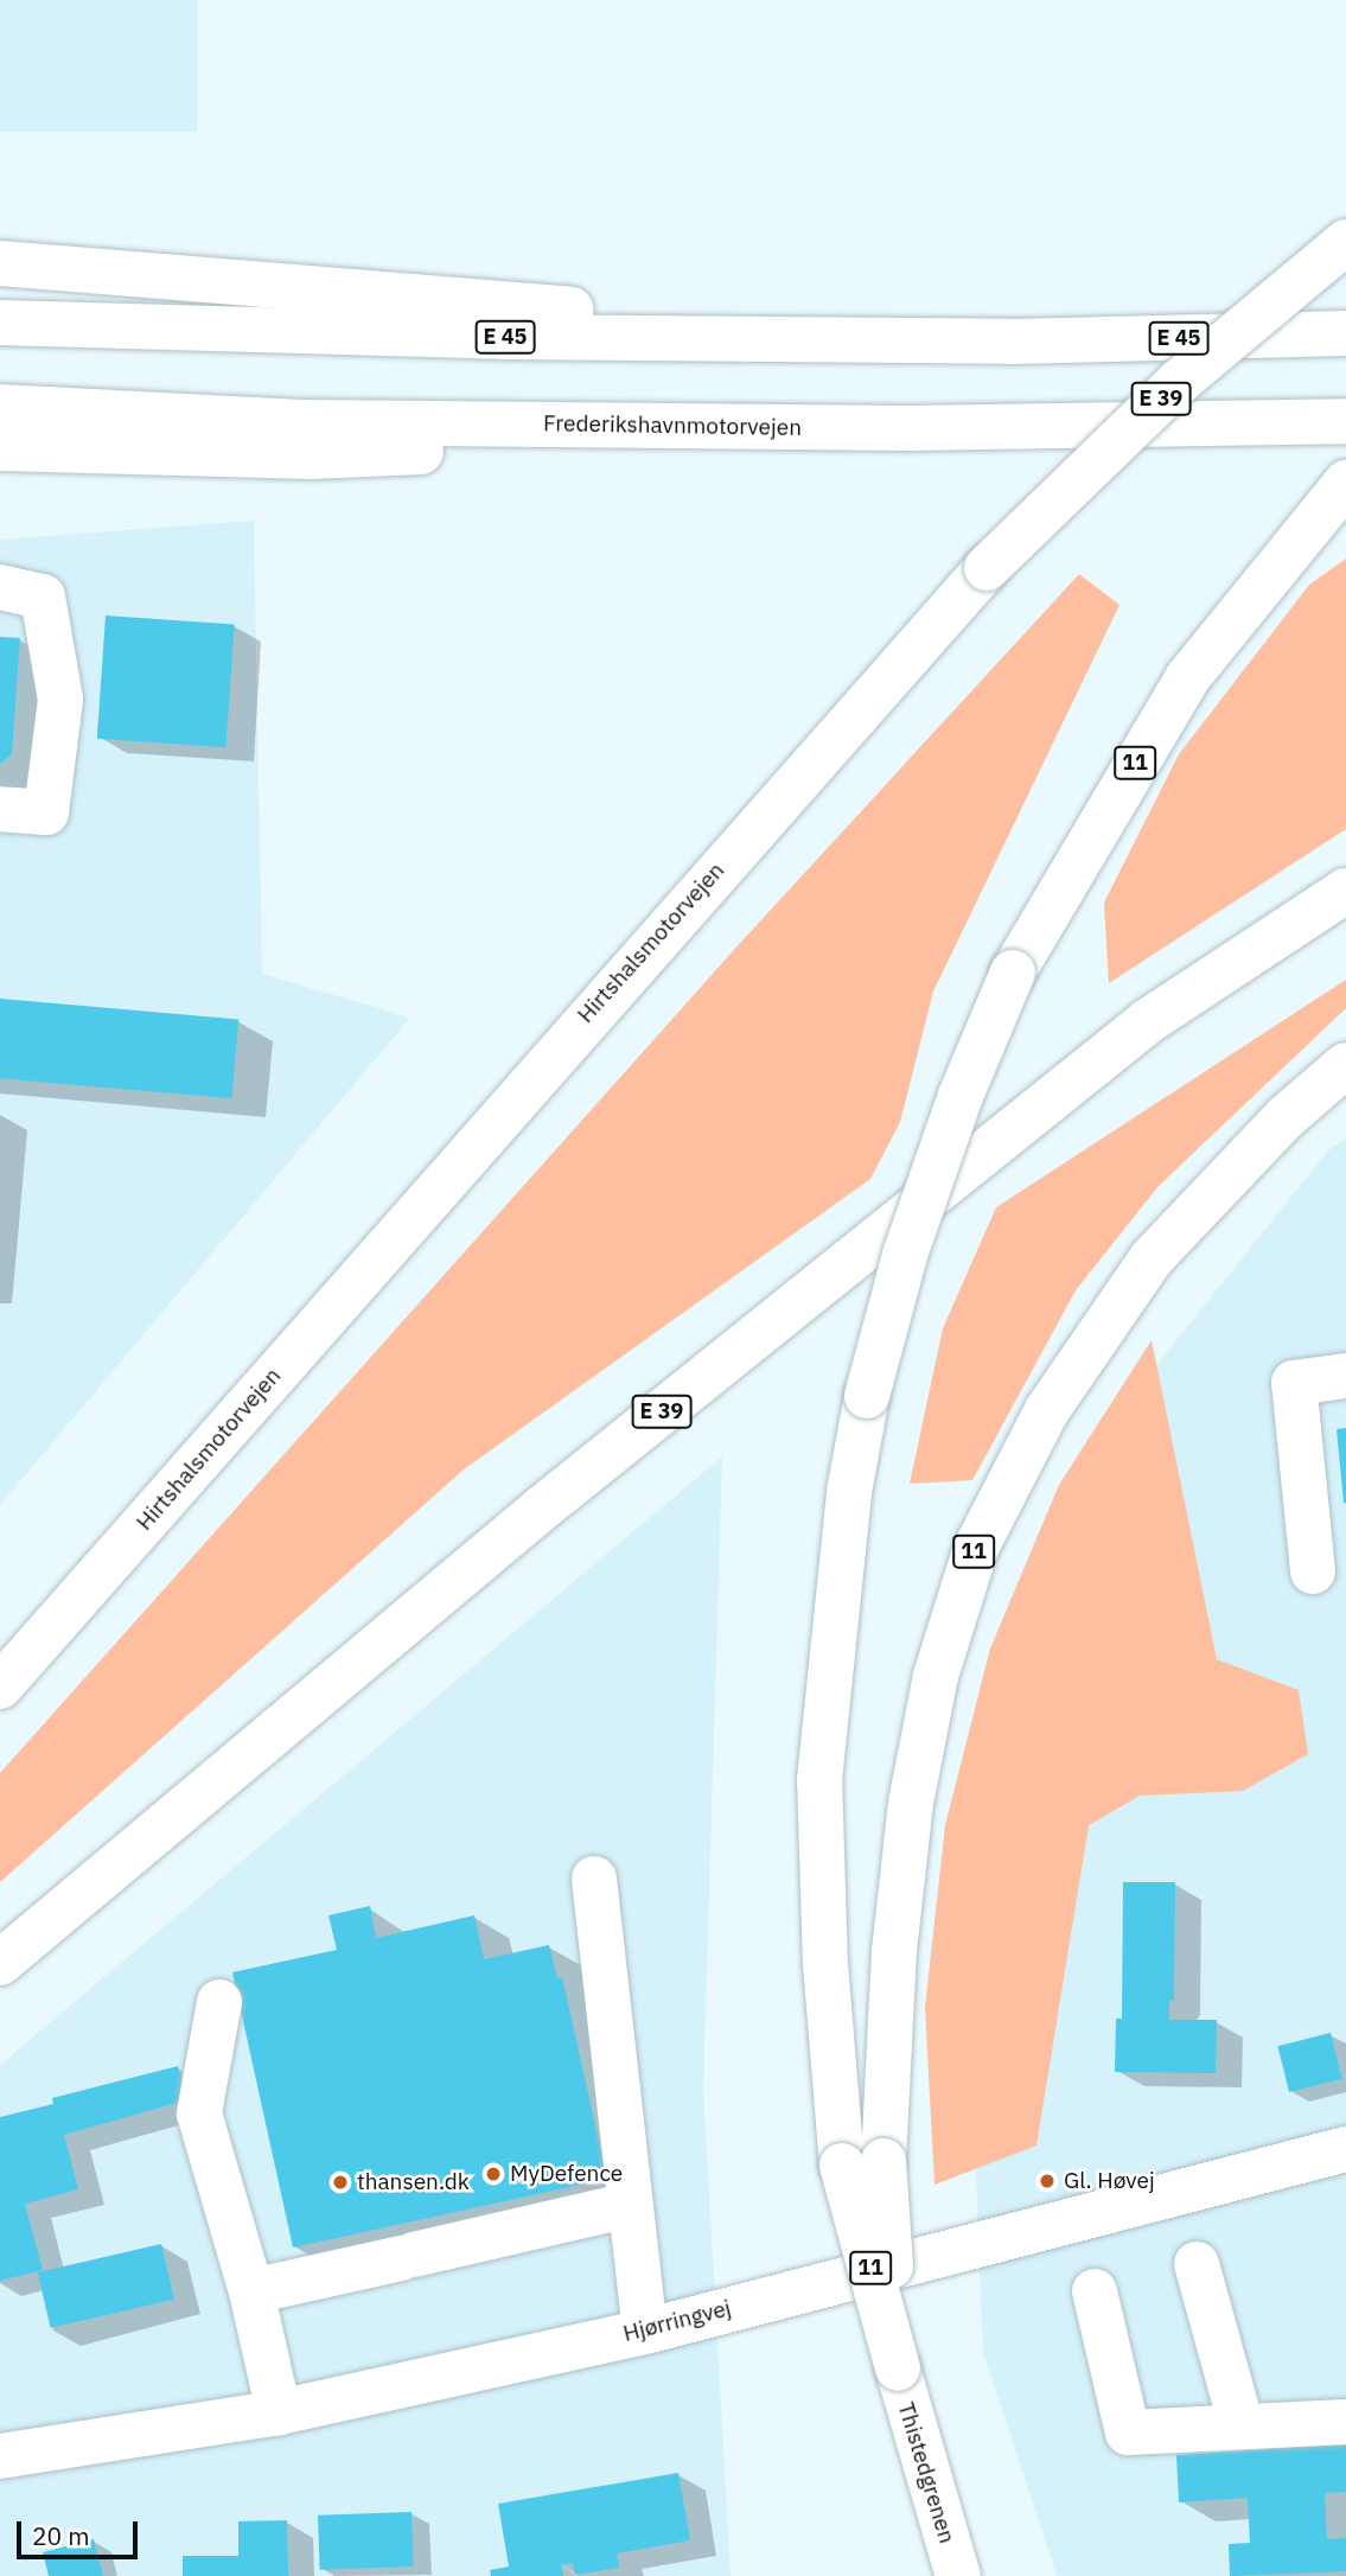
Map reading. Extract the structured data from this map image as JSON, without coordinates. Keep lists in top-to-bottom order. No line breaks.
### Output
{"streets":{"main road":["E 45","E 39","Frederikshavnmotorvejen","11","Hirtshalsmotorvejen","Hjørringvej","Thistedgrenen"]},"crossings":[["11","Thistedgrenen"]],"places":["MyDefence","Gl. Høvej","thansen.dk"],"scale_bar":"20 m"}
